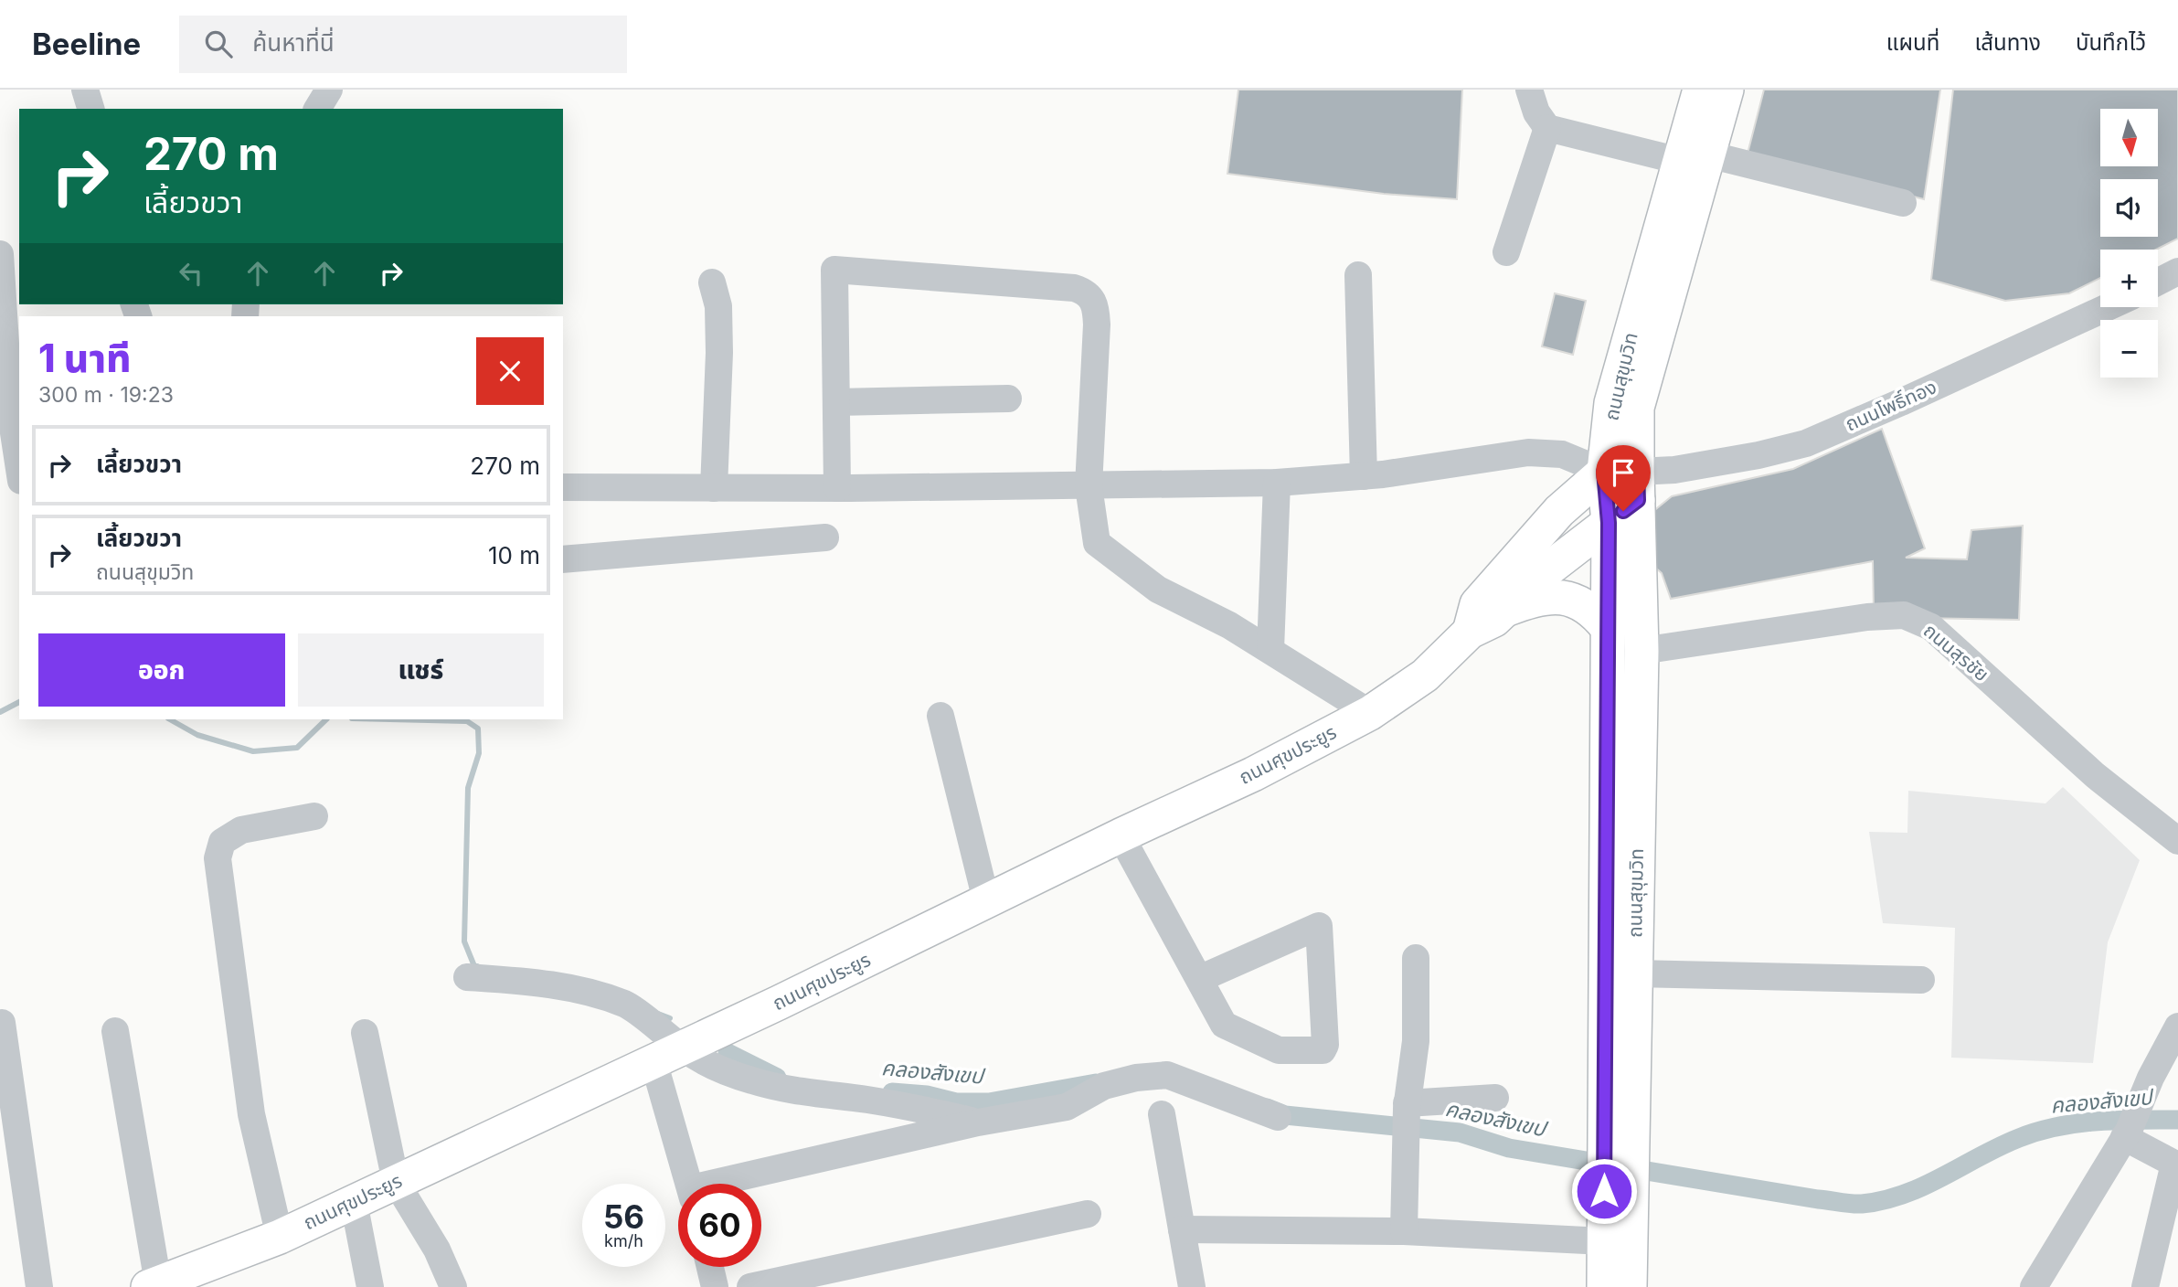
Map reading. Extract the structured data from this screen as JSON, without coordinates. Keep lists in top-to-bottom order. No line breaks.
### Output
{"streets":{"main road":["ถนนสุขุมวิท","ถนนศุขประยูร"],"street":["ถนนโพธิ์ทอง","ถนนสุรชัย"]},"crossings":[["ถนนสุขุมวิท","ถนนโพธิ์ทอง"],["ถนนสุขุมวิท","ถนนสุรชัย"],["ถนนสุขุมวิท","ถนนศุขประยูร"],["ถนนโพธิ์ทอง","ถนนศุขประยูร"]],"water":["คลองสังเขป"],"north":"bottom","page":{"header":"Beeline","search":"ค้นหาที่นี่","nav":["แผนที่","เส้นทาง","บันทึกไว้"],"map_buttons":["+","−"],"turn":["270 m","เลี้ยวขวา"],"heading":["1 นาที","300 m · 19:23"],"list":[{"name":"เลี้ยวขวา","value":"270 m"},{"name":"เลี้ยวขวา","note":"ถนนสุขุมวิท","value":"10 m"}],"buttons":["ออก","แชร์"],"speed":"56 km/h","limit":"60"}}
